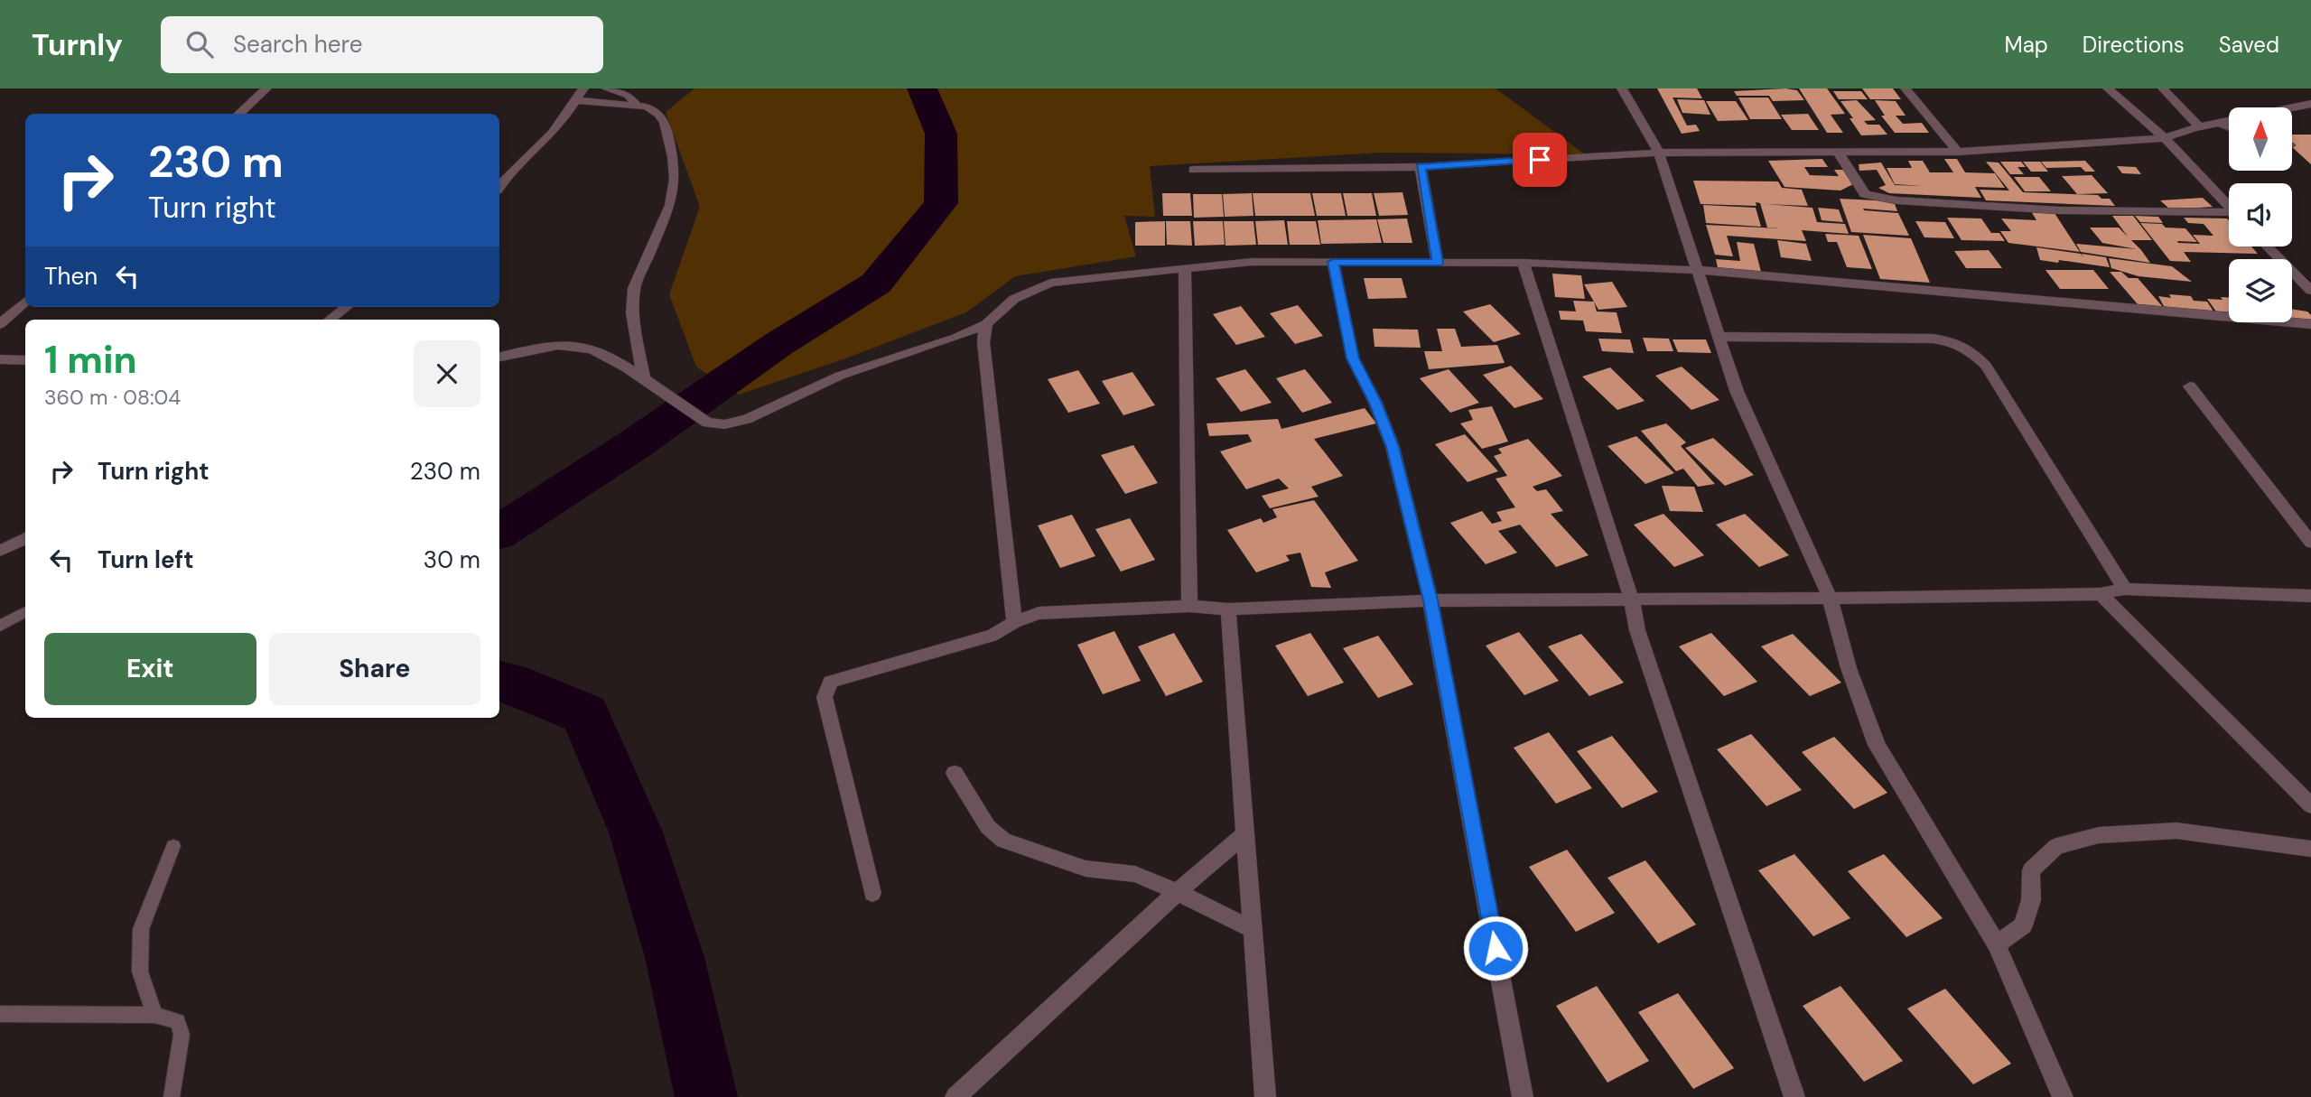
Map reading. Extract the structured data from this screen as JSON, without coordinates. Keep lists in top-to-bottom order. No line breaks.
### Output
{"north":"top","page":{"header":"Turnly","search":"Search here","nav":["Map","Directions","Saved"],"turn":["230 m","Turn right"],"then":"Then","heading":["1 min","360 m · 08:04"],"list":[{"name":"Turn right","value":"230 m"},{"name":"Turn left","value":"30 m"}],"buttons":["Exit","Share"]}}
